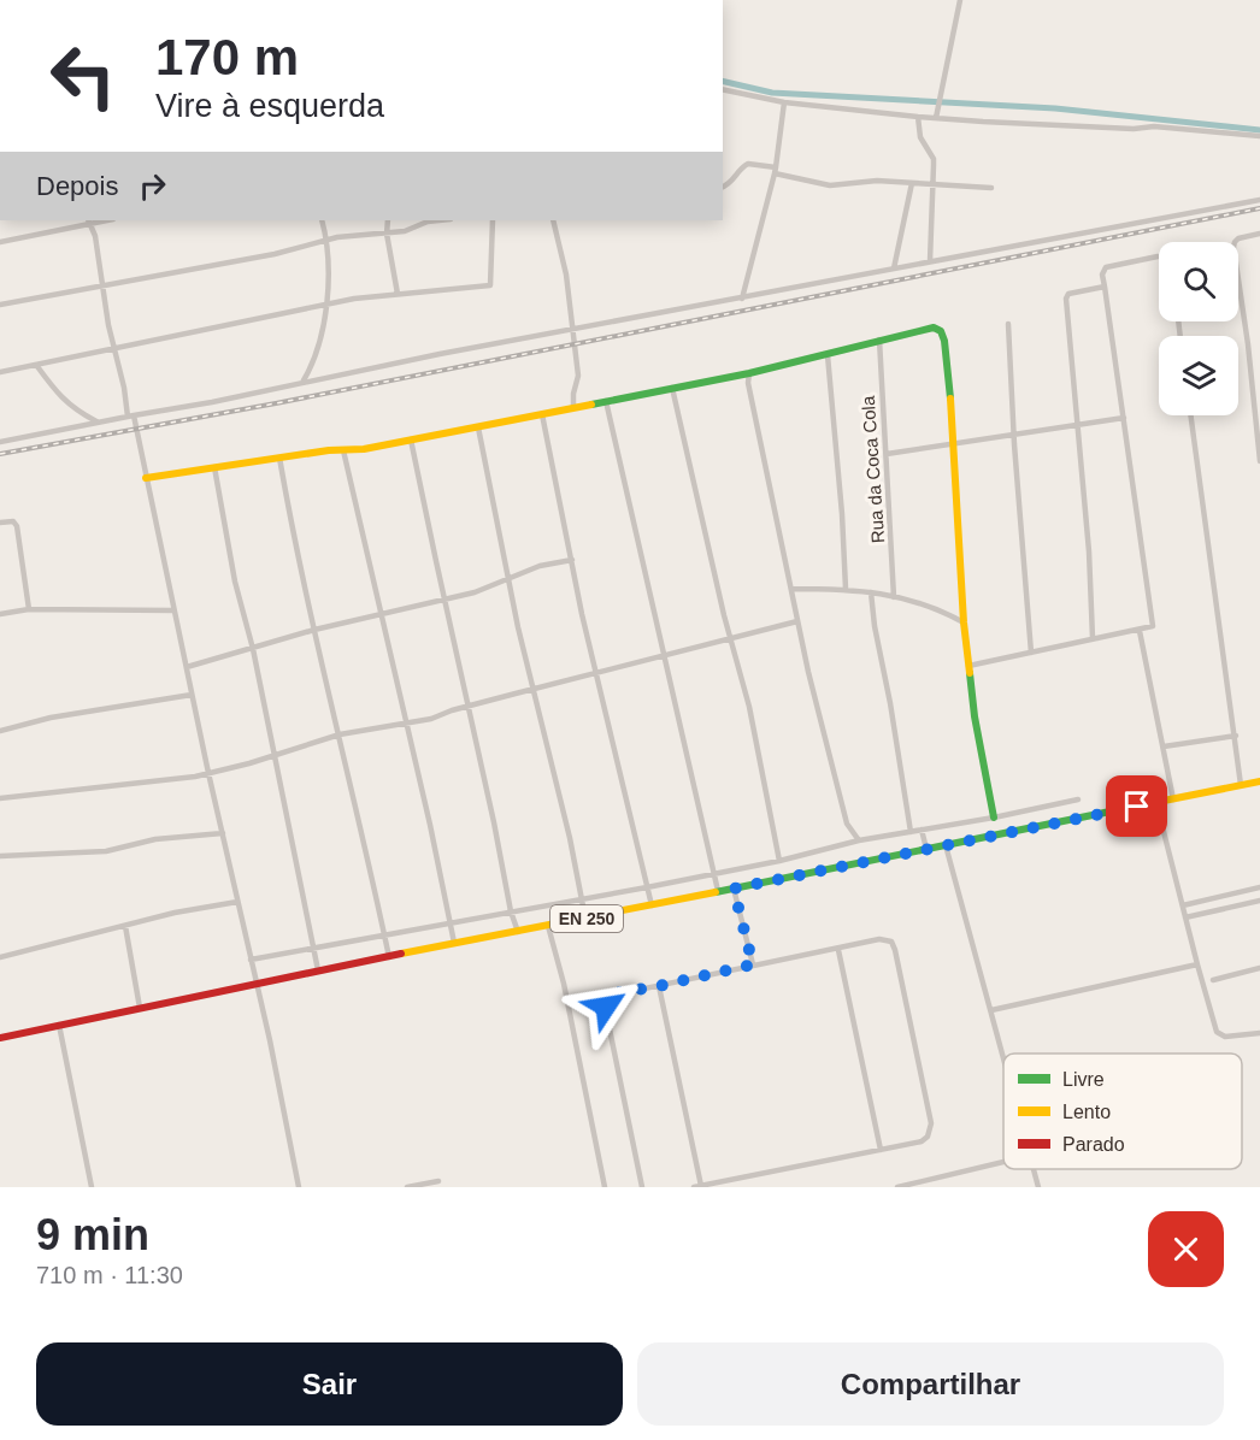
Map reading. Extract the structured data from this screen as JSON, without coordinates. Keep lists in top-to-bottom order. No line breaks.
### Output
{"streets":{"street":["Rua da Coca Cola","EN 250"]},"legend":["Livre","Lento","Parado"],"page":{"turn":["170 m","Vire à esquerda"],"then":"Depois","heading":["9 min","710 m · 11:30"],"buttons":["Sair","Compartilhar"]}}
